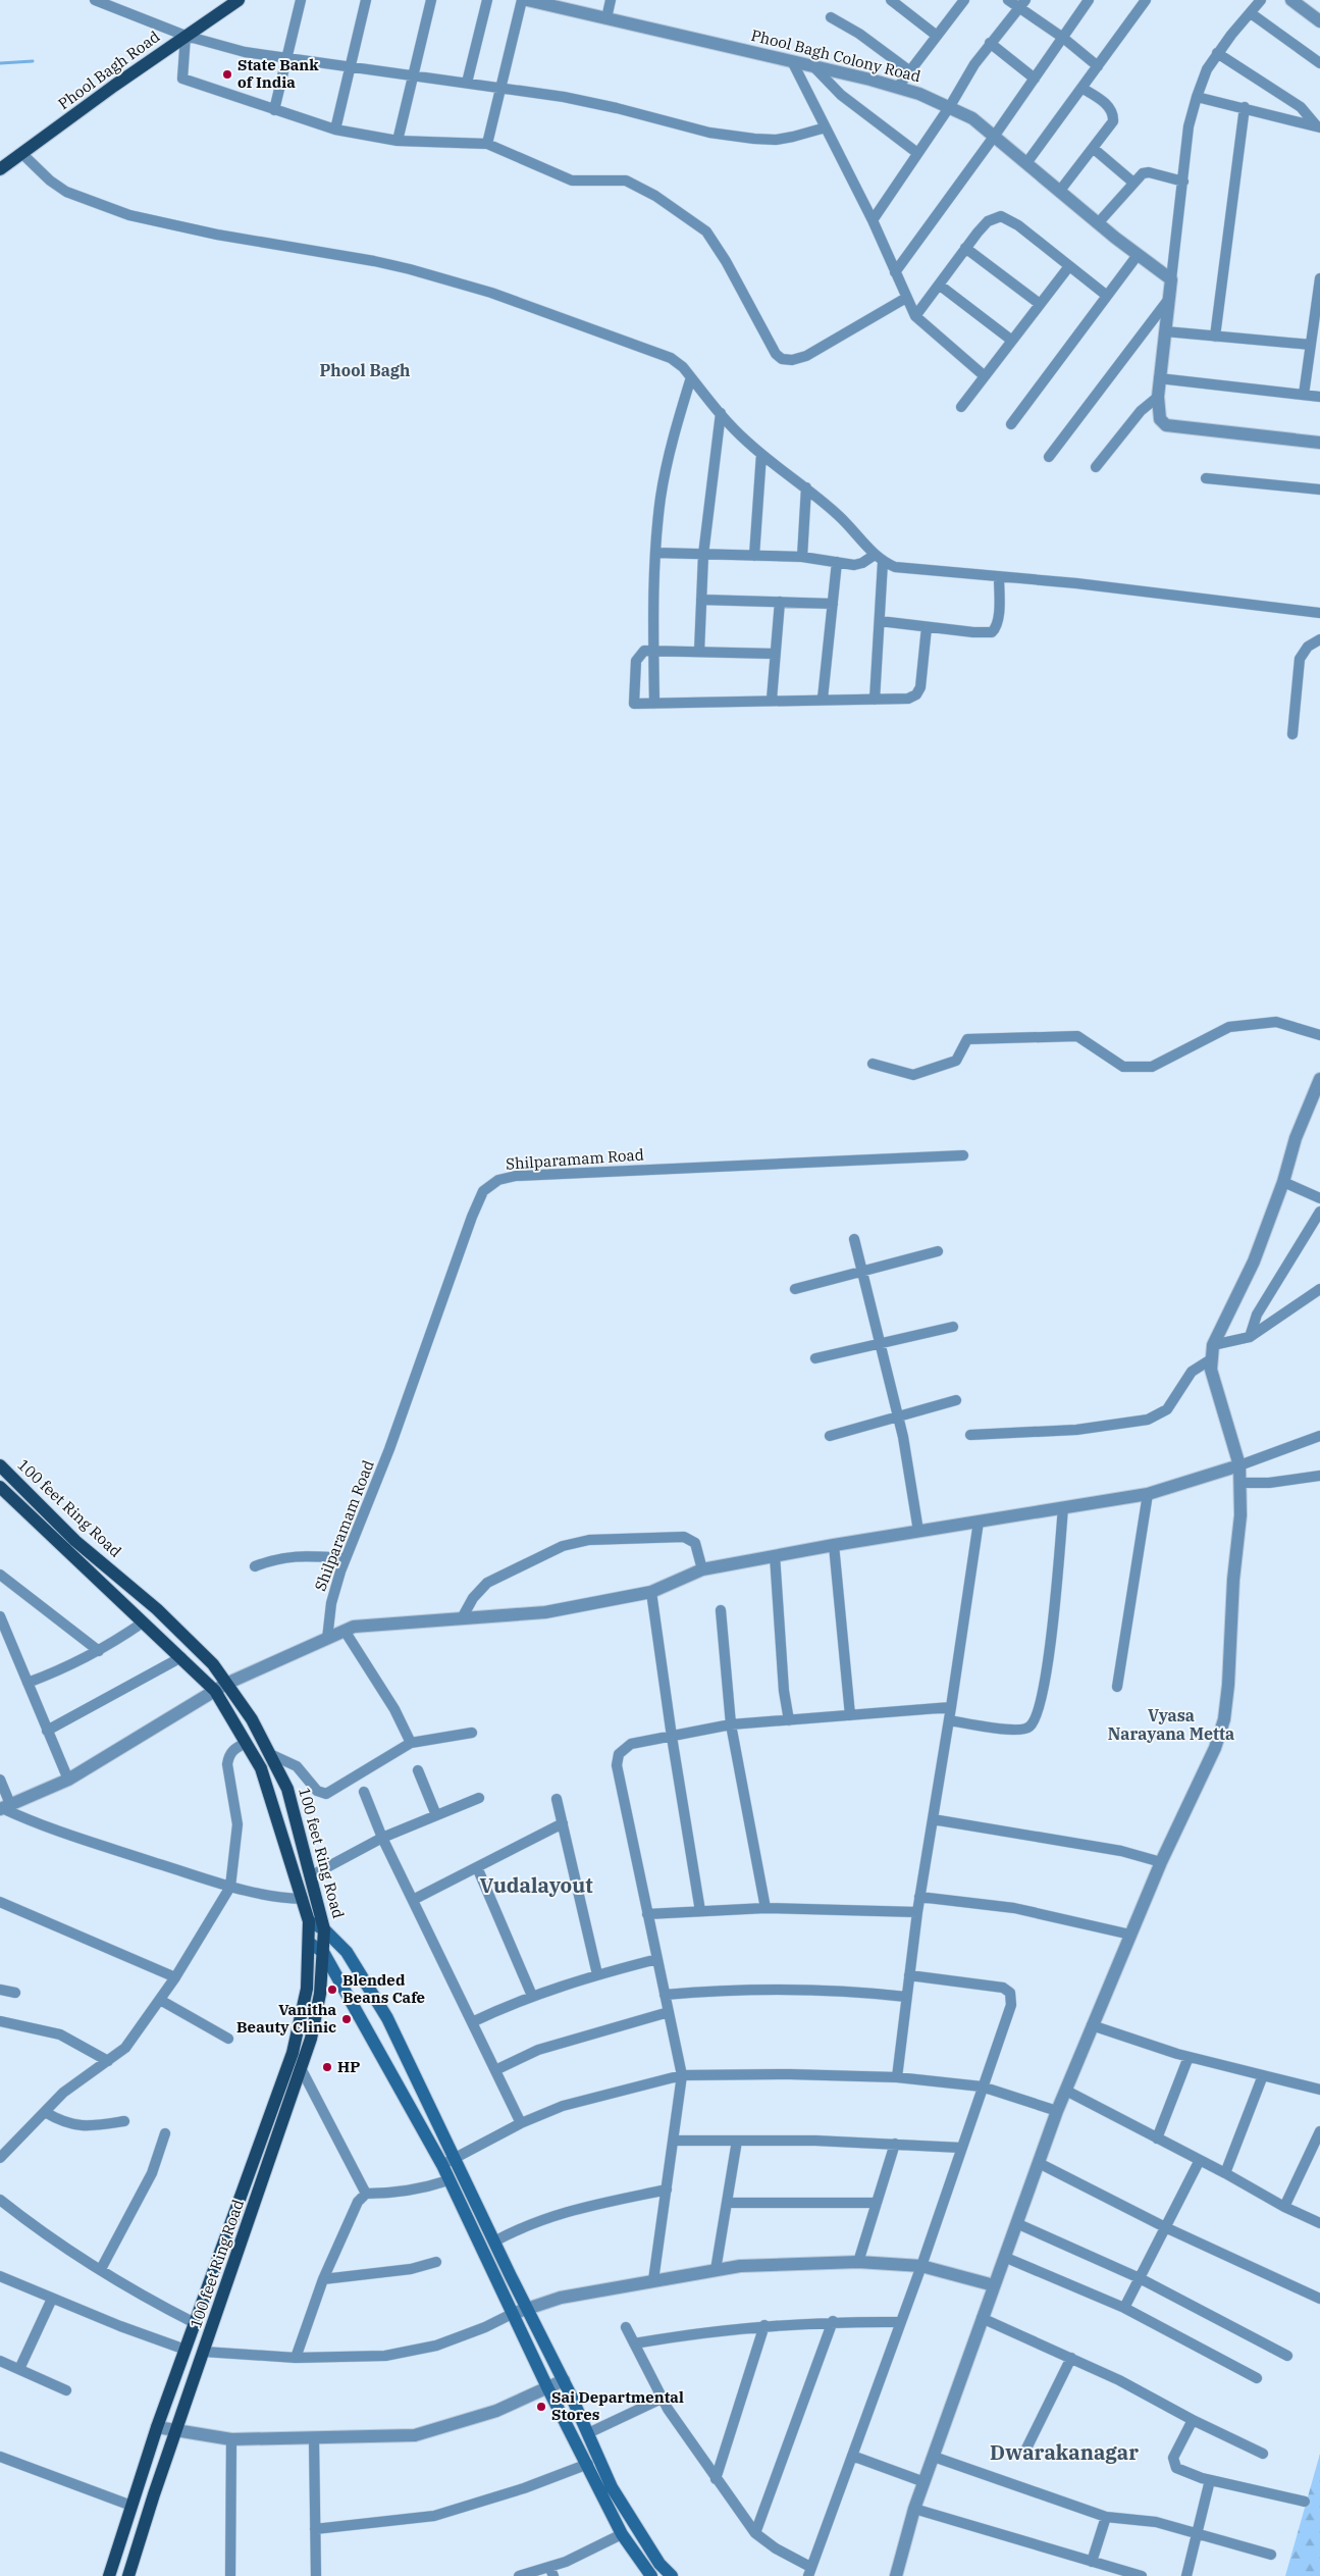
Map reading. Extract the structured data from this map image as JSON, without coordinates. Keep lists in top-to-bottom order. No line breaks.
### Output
{"streets":{"main road":["Phool Bagh Road","100 feet Ring Road"],"street":["Phool Bagh Colony Road","Shilparamam Road"]},"districts":["Phool Bagh","Vyasa Narayana Metta","Vudalayout","Dwarakanagar"],"places":["State Bank of India","Blended Beans Cafe","Vanitha Beauty Clinic","HP","Sai Departmental Stores"]}
